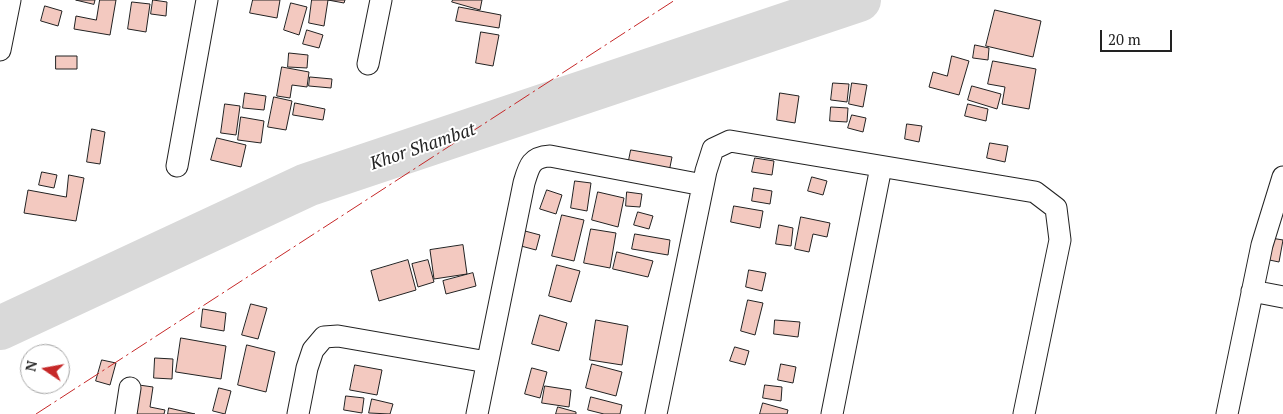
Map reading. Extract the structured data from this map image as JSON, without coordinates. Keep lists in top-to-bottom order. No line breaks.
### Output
{"water":["Khor Shambat"],"scale_bar":"20 m","north":"left"}
